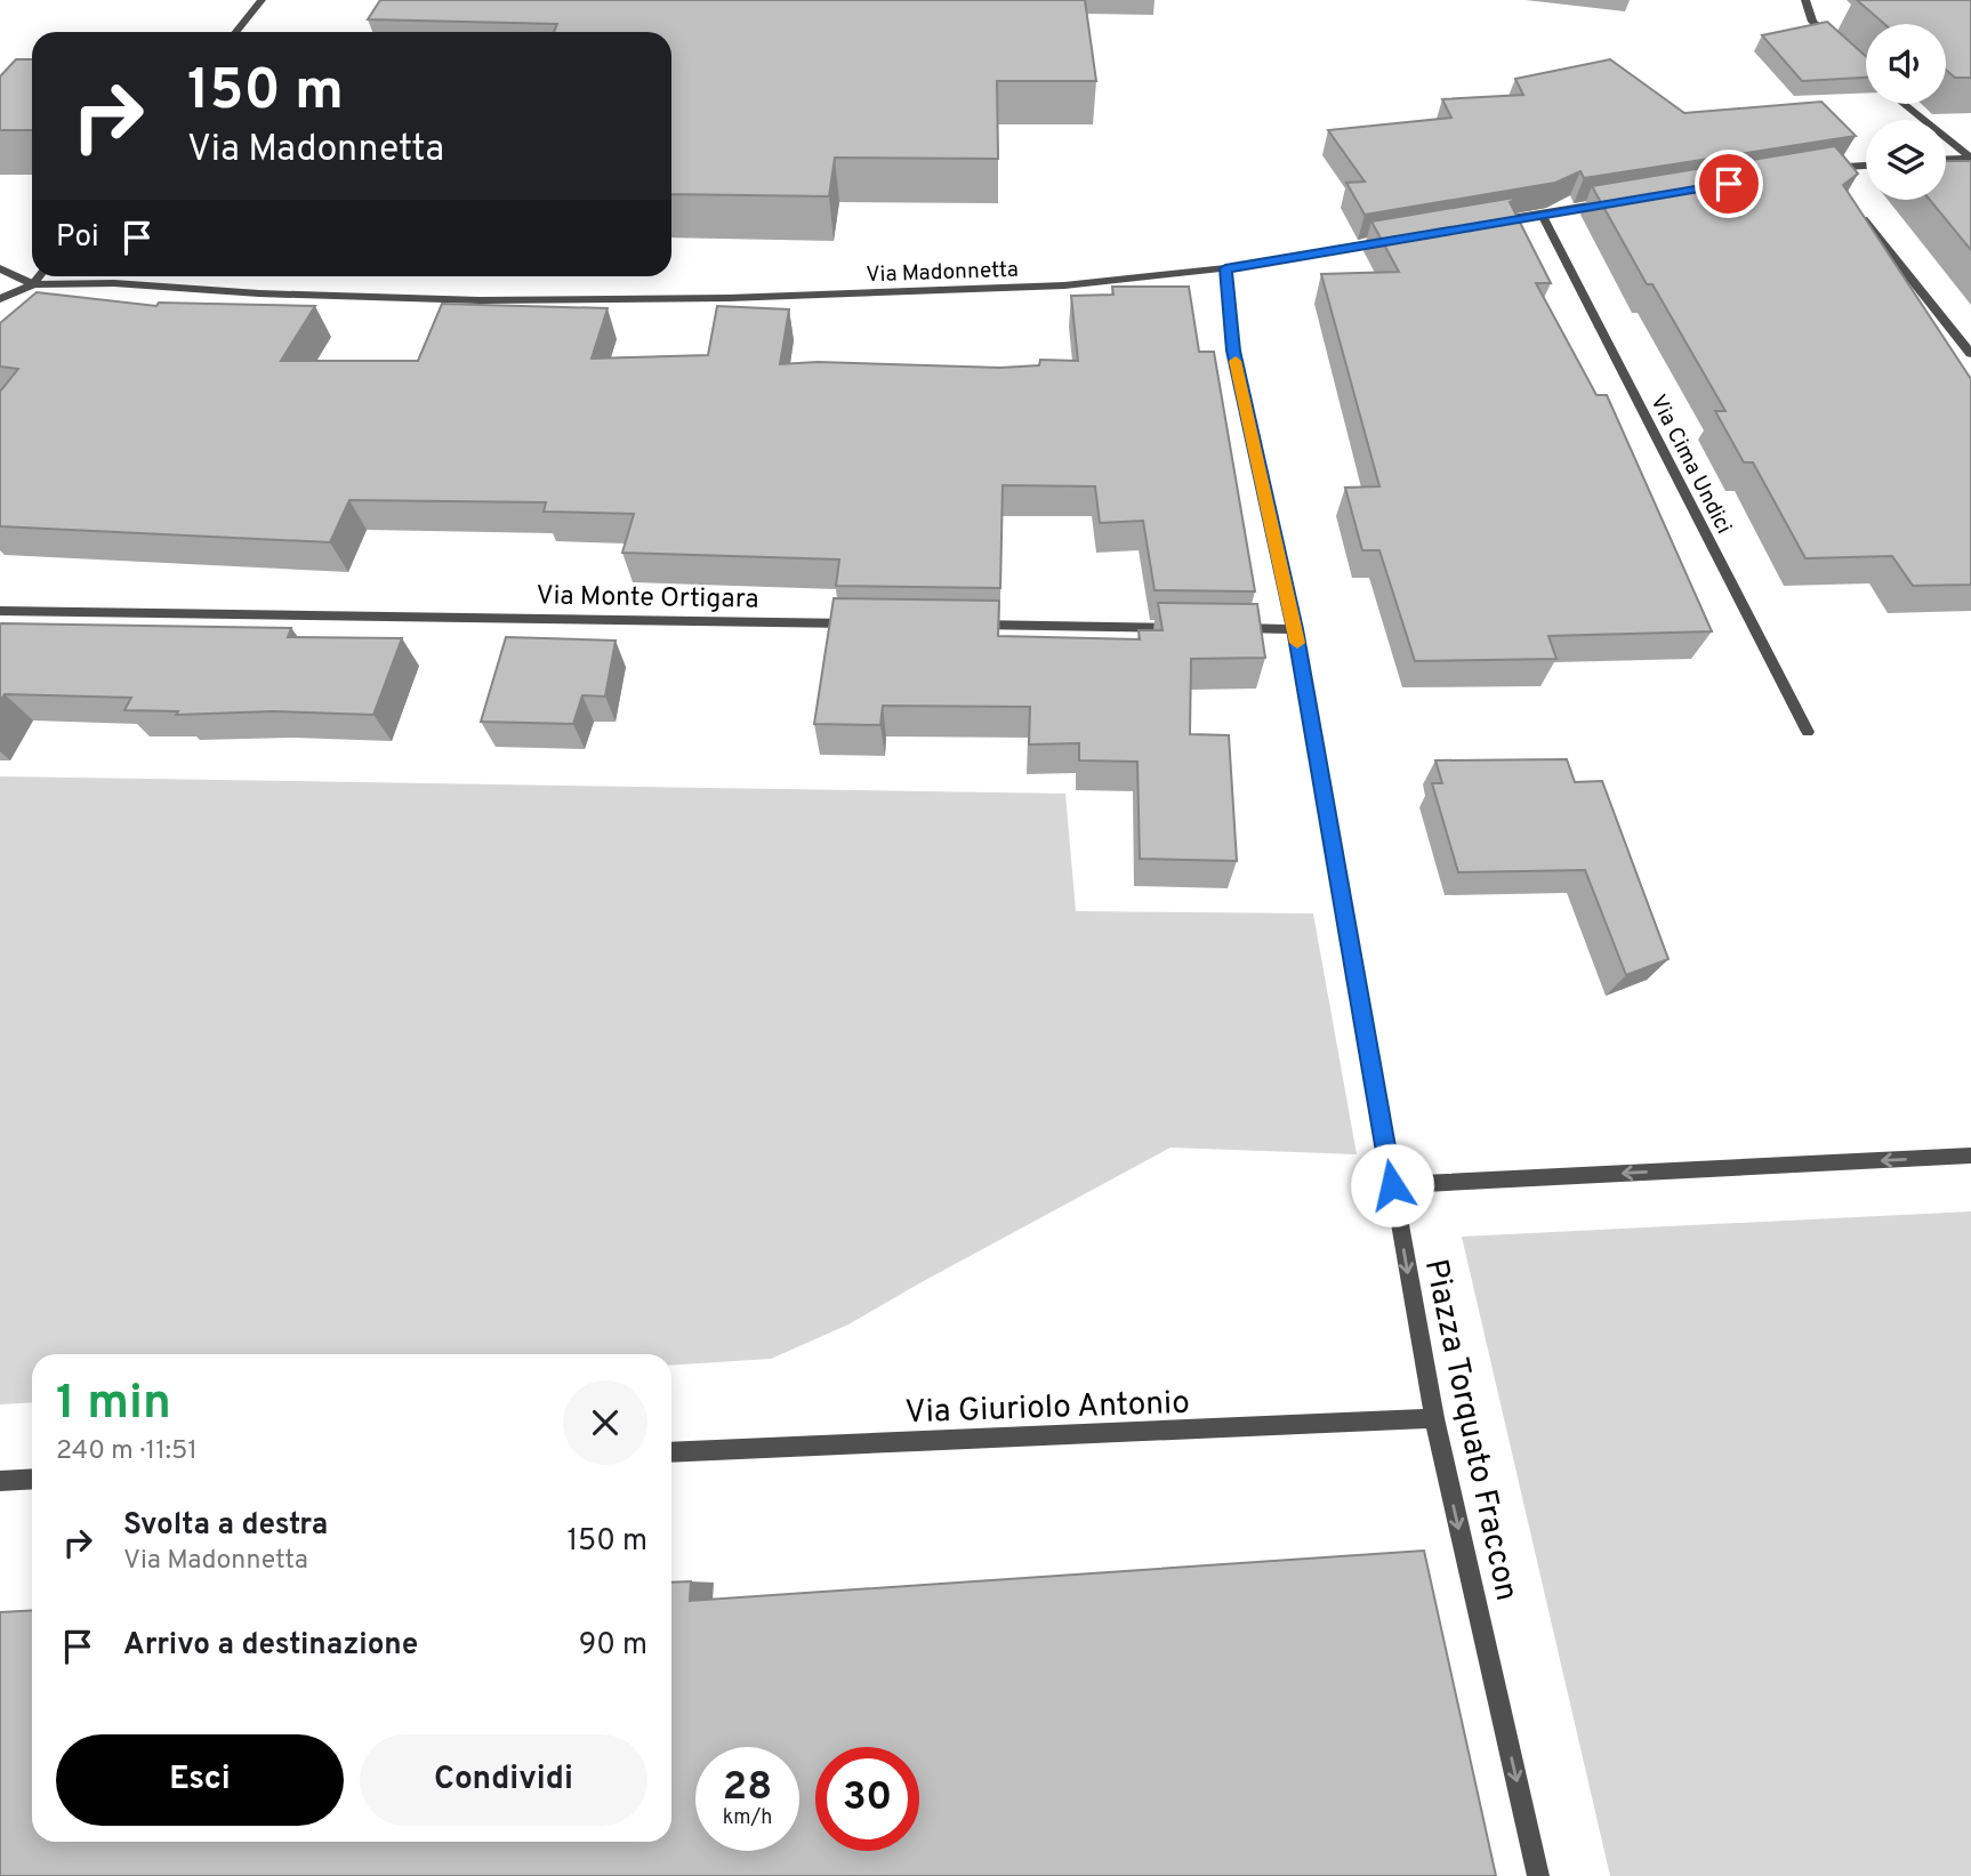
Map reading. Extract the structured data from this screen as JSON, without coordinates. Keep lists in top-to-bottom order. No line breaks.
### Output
{"streets":{"street":["Via Madonnetta","Via Cima Undici","Via Monte Ortigara","Via Giuriolo Antonio","Piazza Torquato Fraccon"]},"crossings":[["Via Madonnetta","Piazza Torquato Fraccon"],["Via Giuriolo Antonio","Piazza Torquato Fraccon"]],"one_way":["Piazza Torquato Fraccon"],"page":{"turn":["150 m","Via Madonnetta"],"then":"Poi","heading":["1 min","240 m · 11:51"],"list":[{"name":"Svolta a destra","note":"Via Madonnetta","value":"150 m"},{"name":"Arrivo a destinazione","value":"90 m"}],"buttons":["Esci","Condividi"],"speed":"28 km/h","limit":"30"}}
